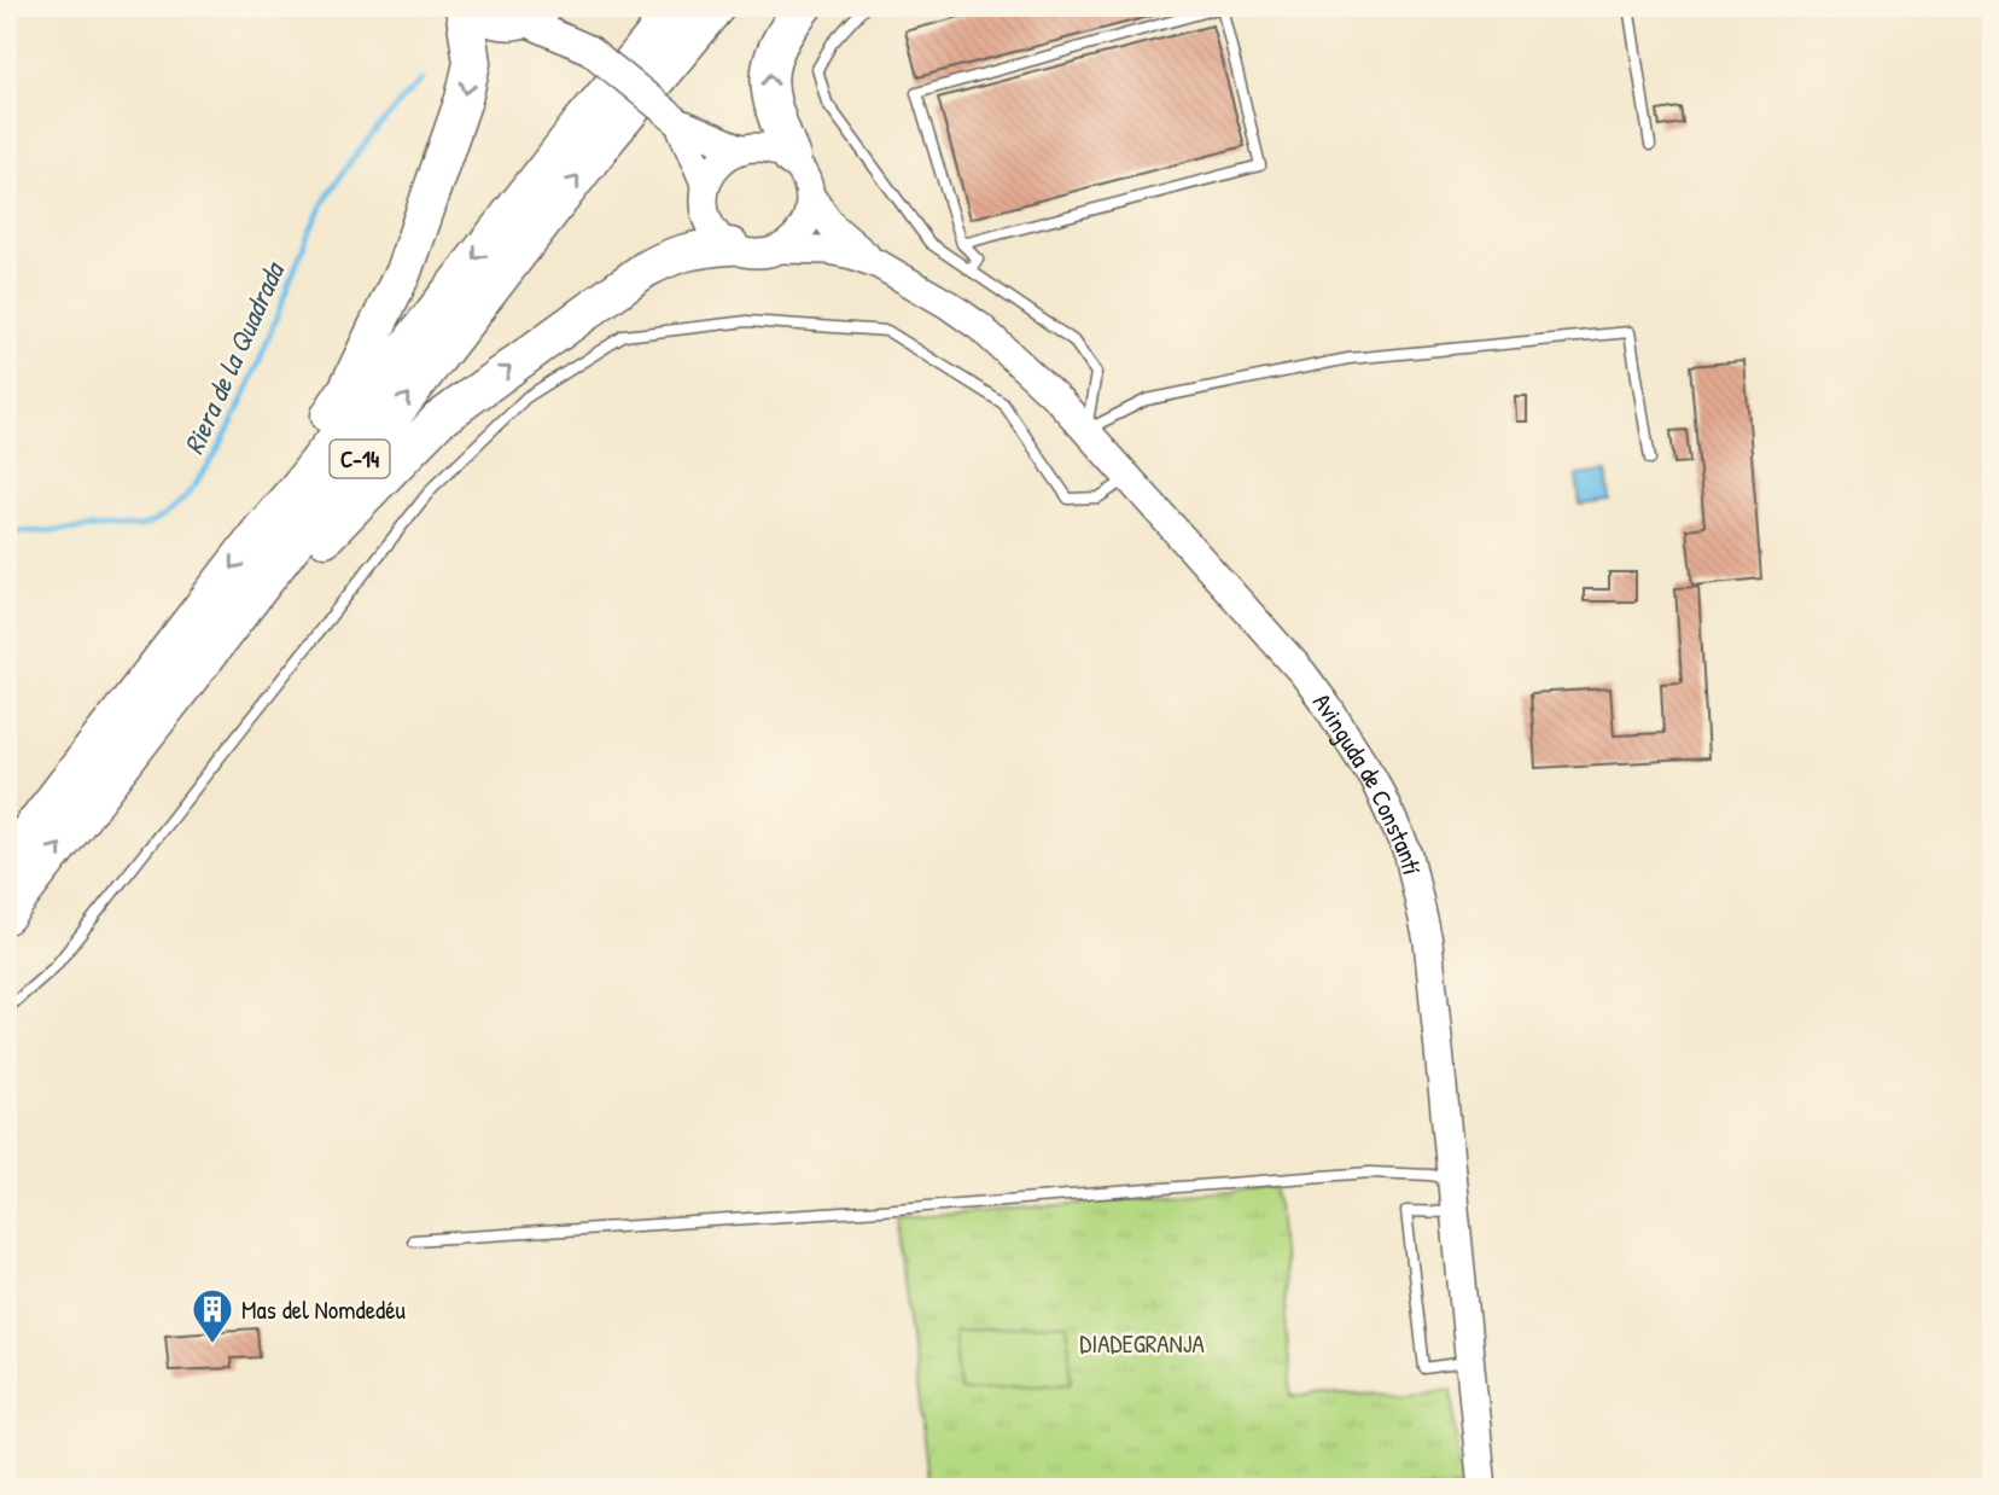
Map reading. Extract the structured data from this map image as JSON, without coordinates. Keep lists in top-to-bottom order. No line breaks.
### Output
{"streets":{"highway":["C-14"],"main road":["Avinguda de Constantí"]},"water":["Riera de la Quadrada"],"parks":["DIADEGRANJA"],"places":{"building":["Mas del Nomdedéu"]}}
